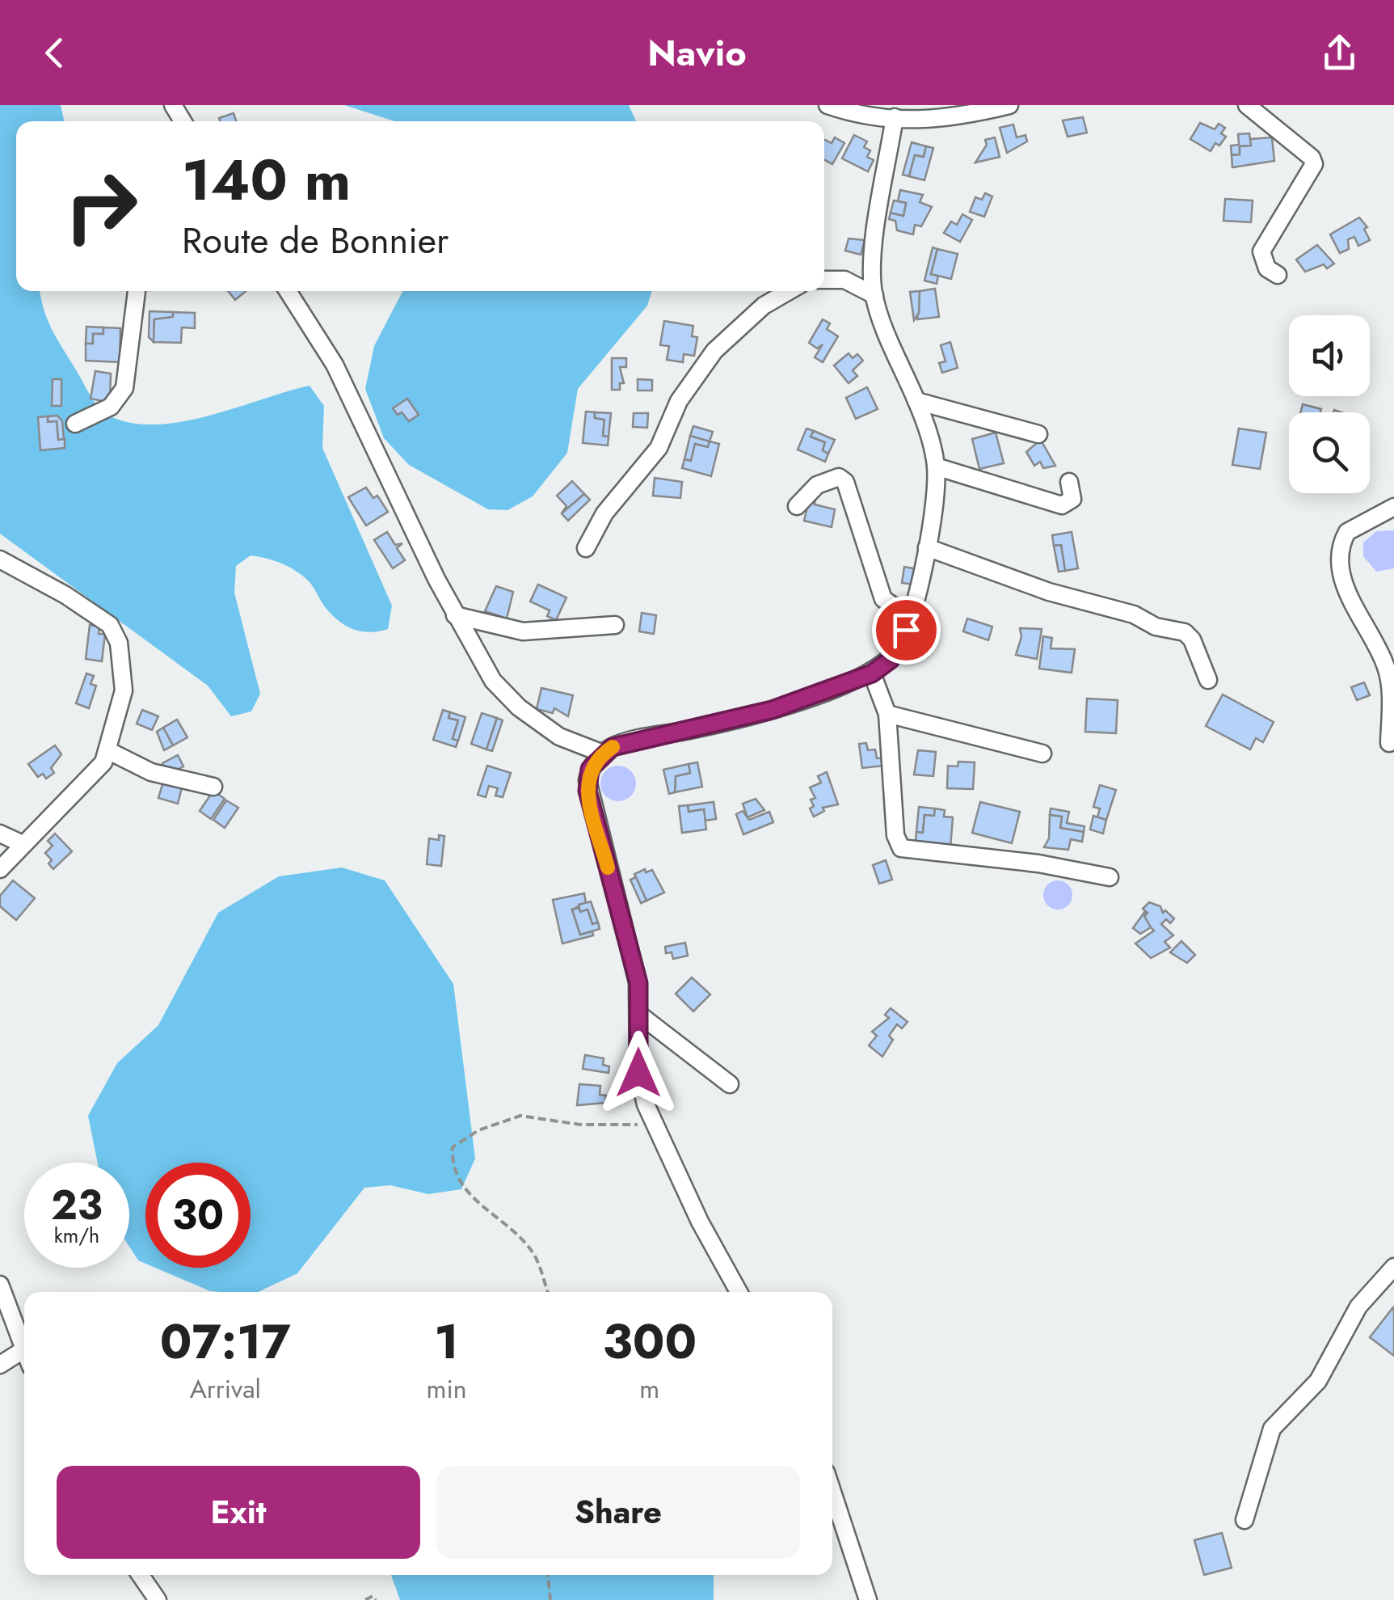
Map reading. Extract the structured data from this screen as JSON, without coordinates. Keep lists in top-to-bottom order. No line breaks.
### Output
{"page":{"header":"Navio","turn":["140 m","Route de Bonnier"],"speed":"23 km/h","limit":"30","eta":["07:17","Arrival","1","min","300","m"],"buttons":["Exit","Share"]}}
